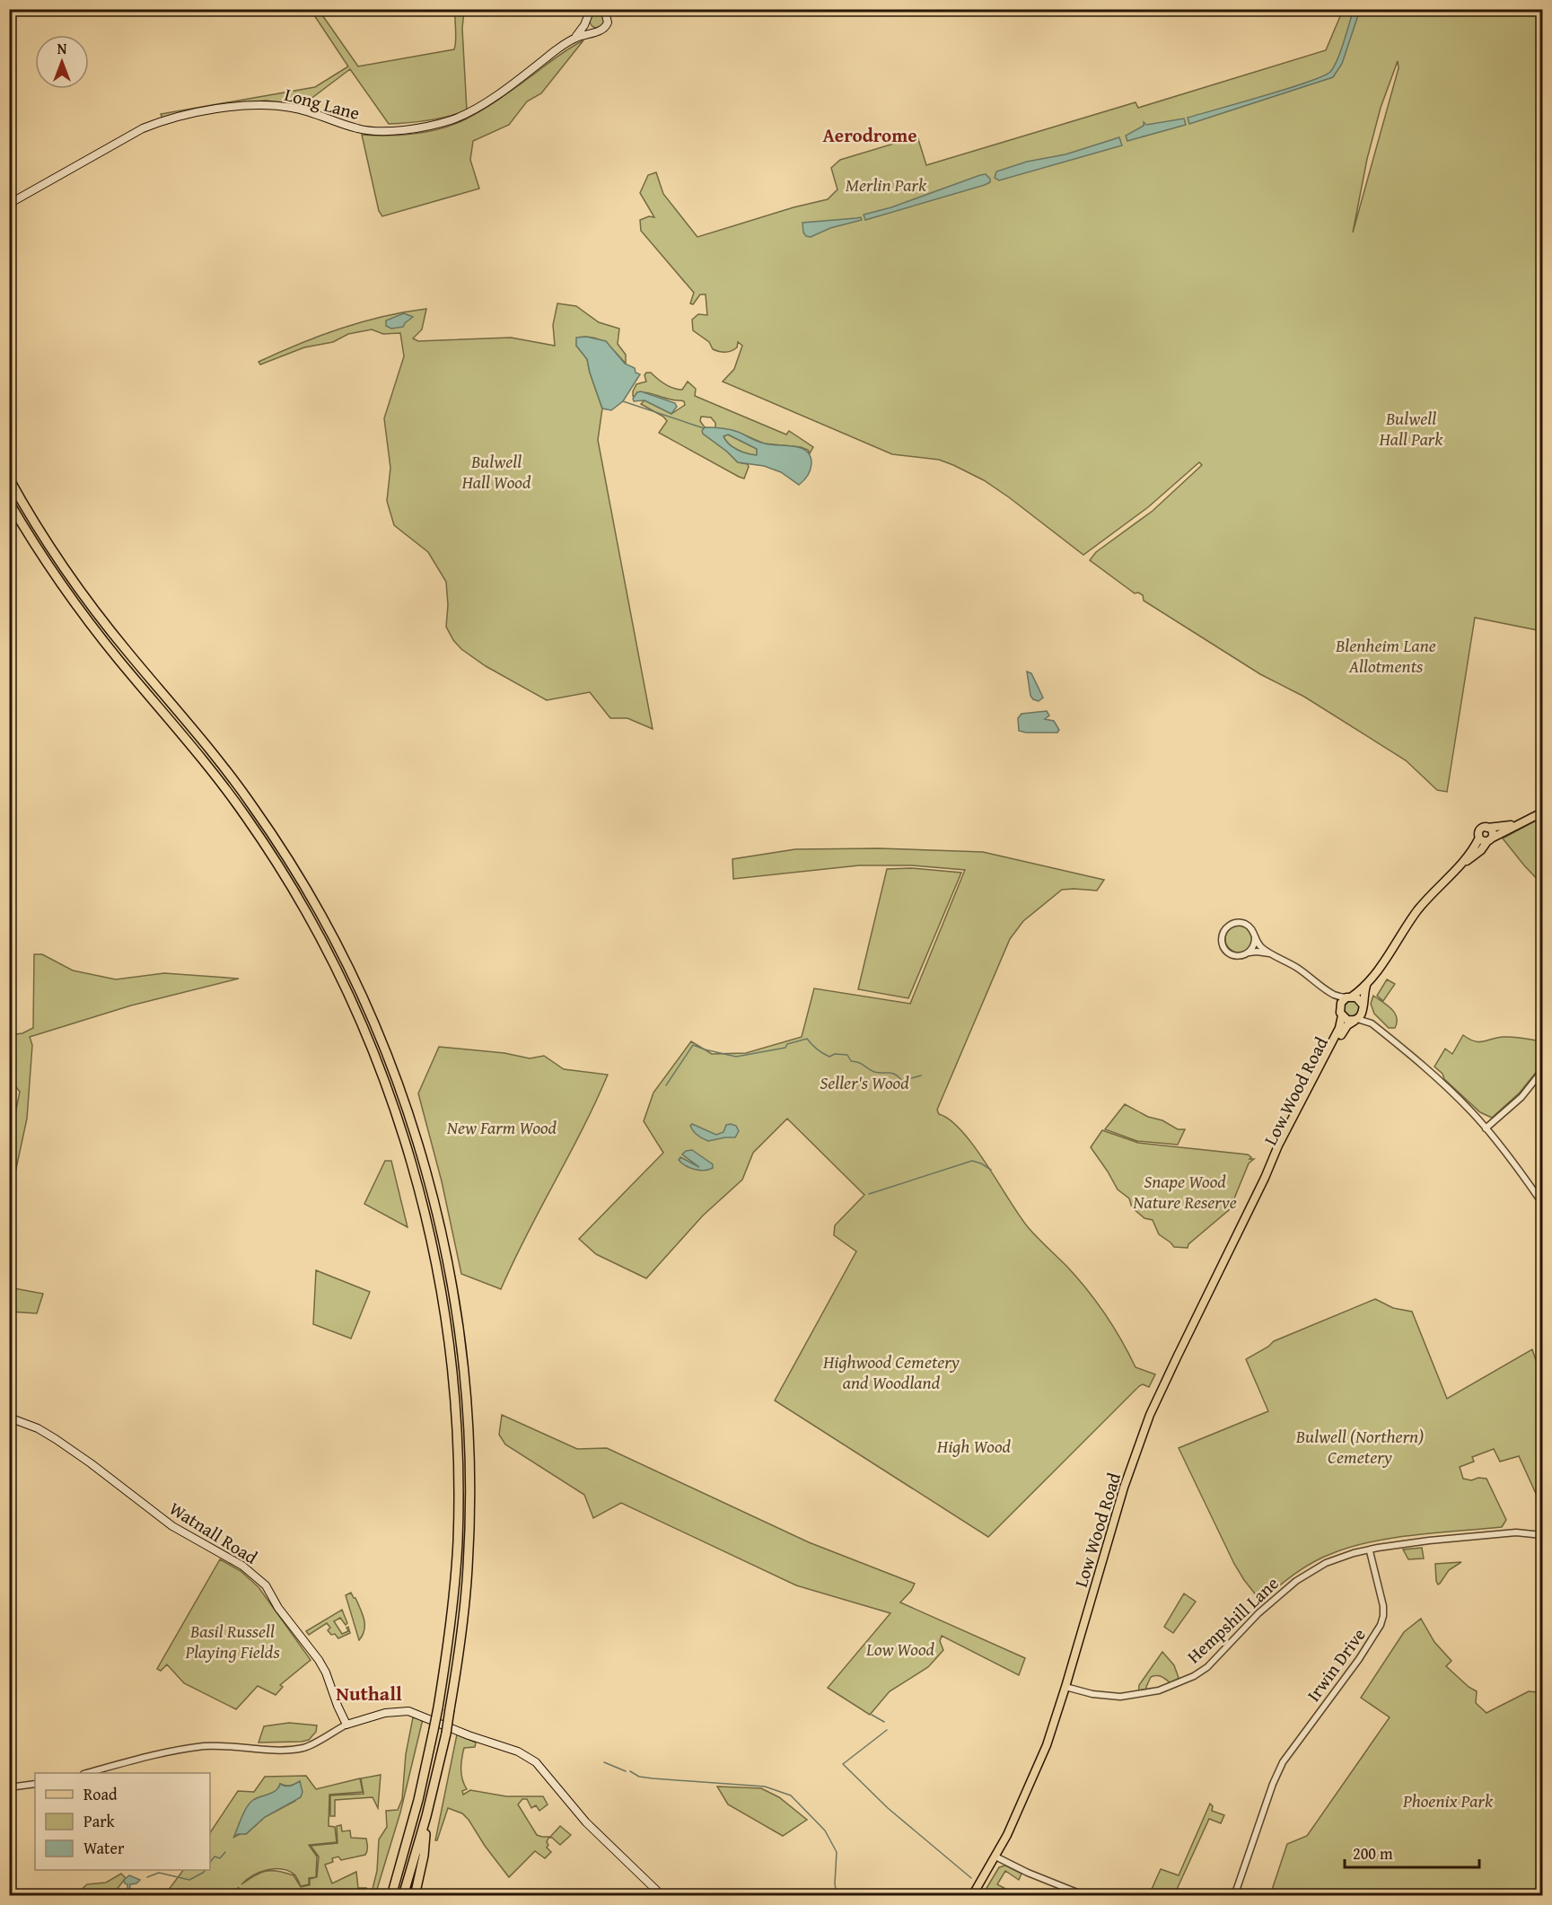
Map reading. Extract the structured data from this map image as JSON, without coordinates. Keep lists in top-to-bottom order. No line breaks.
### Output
{"streets":{"main road":["Long Lane","Low Wood Road","Watnall Road"],"street":["Hempshill Lane","Irwin Drive"]},"crossings":[["Low Wood Road","Hempshill Lane"],["Hempshill Lane","Irwin Drive"]],"districts":["Aerodrome","Nuthall"],"parks":["Merlin Park","Bulwell Hall Park","Bulwell Hall Wood","Blenheim Lane Allotments","Seller's Wood","New Farm Wood","Snape Wood Nature Reserve","Highwood Cemetery and Woodland","Bulwell (Northern) Cemetery","High Wood","Basil Russell Playing Fields","Low Wood","Phoenix Park"],"legend":["Road","Park","Water"],"scale_bar":"200 m","north":"top"}
